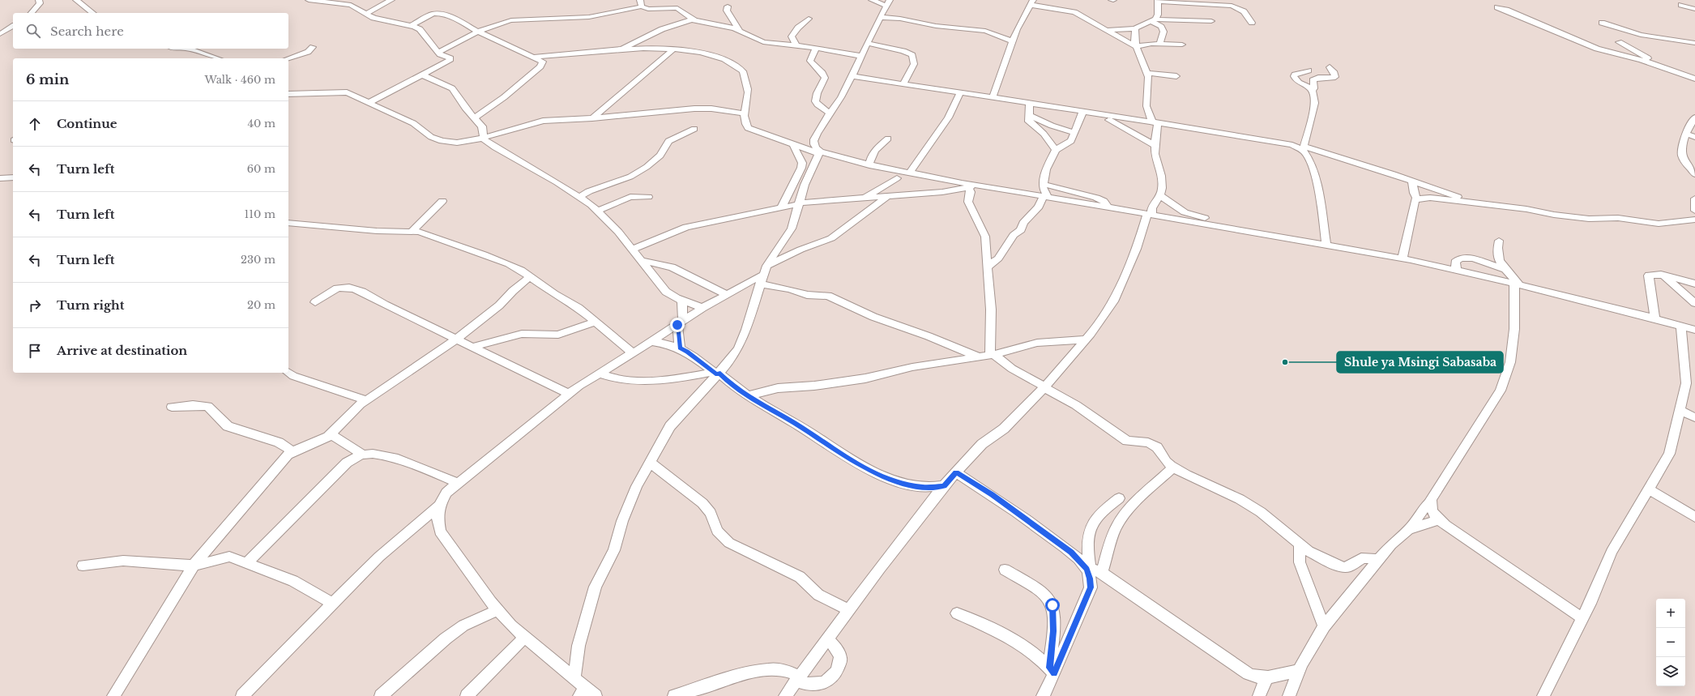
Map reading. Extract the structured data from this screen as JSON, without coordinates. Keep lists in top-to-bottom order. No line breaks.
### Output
{"places":["Shule ya Msingi Sabasaba"],"page":{"search":"Search here","heading":["6 min","Walk · 460 m"],"list":[["Continue","40 m"],["Turn left","60 m"],["Turn left","110 m"],["Turn left","230 m"],["Turn right","20 m"],"Arrive at destination"],"map_buttons":["+","−"]}}
